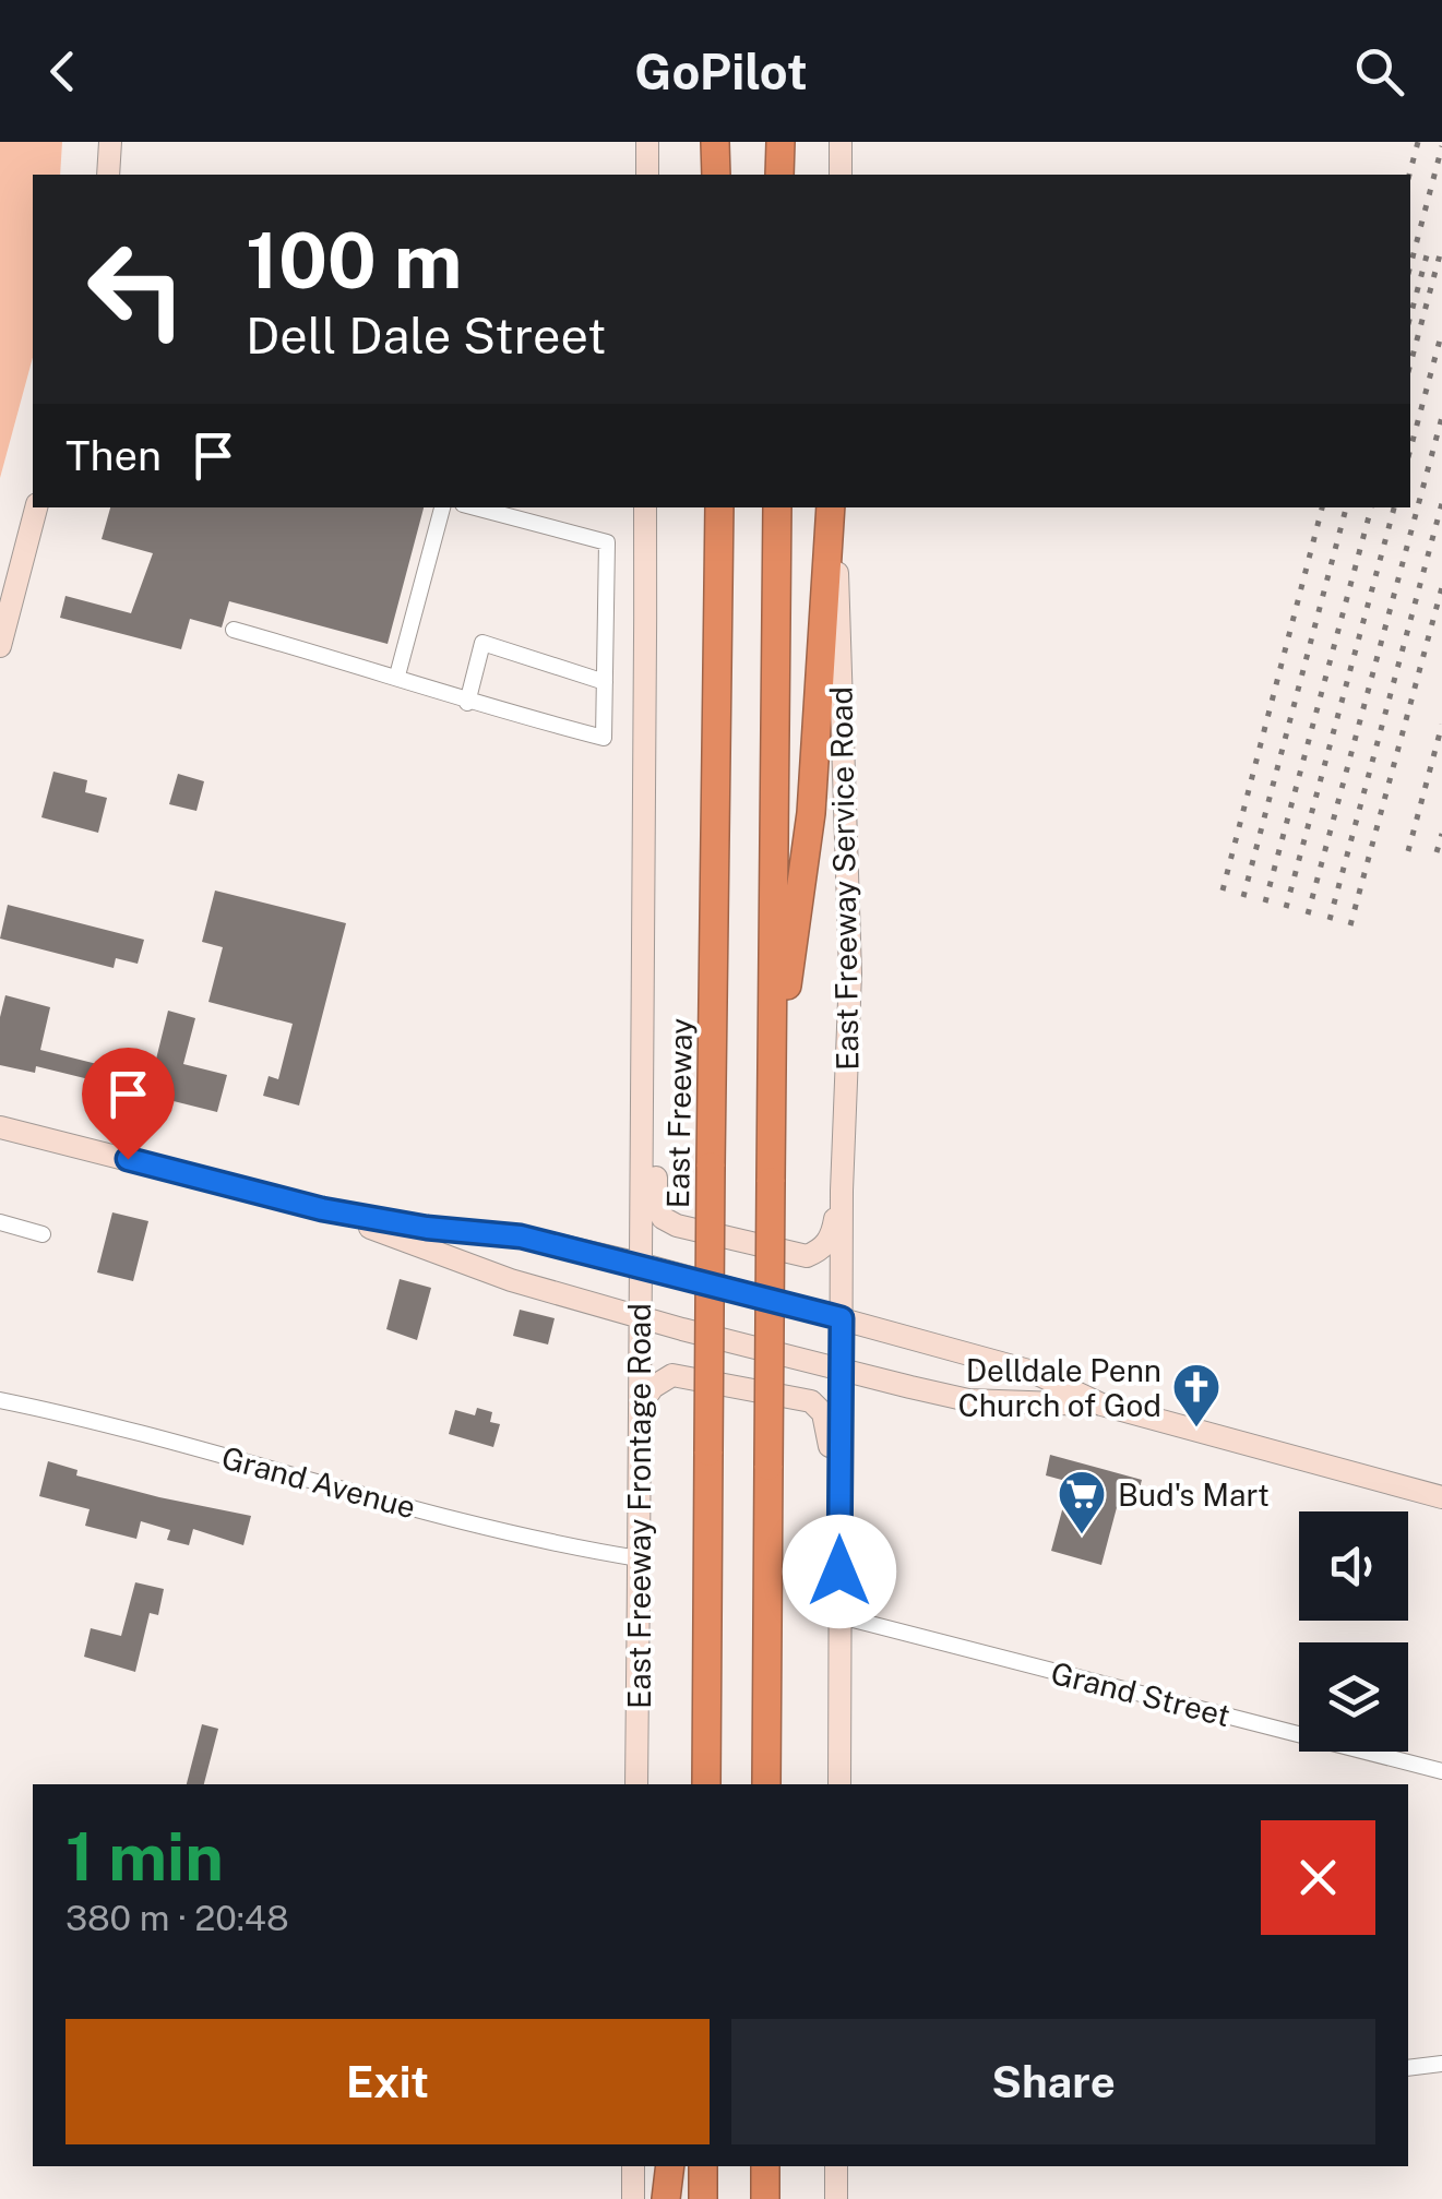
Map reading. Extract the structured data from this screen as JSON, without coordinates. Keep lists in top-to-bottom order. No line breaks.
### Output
{"streets":{"highway":["East Freeway"],"main road":["East Freeway Service Road","East Freeway Frontage Road"],"street":["Grand Avenue","Grand Street"]},"crossings":[["Grand Avenue","East Freeway Frontage Road"]],"places":{"church":["Delldale Penn Church of God"],"supermarket":["Bud's Mart"]},"page":{"header":"GoPilot","turn":["100 m","Dell Dale Street"],"then":"Then","heading":["1 min","380 m · 20:48"],"buttons":["Exit","Share"]}}
